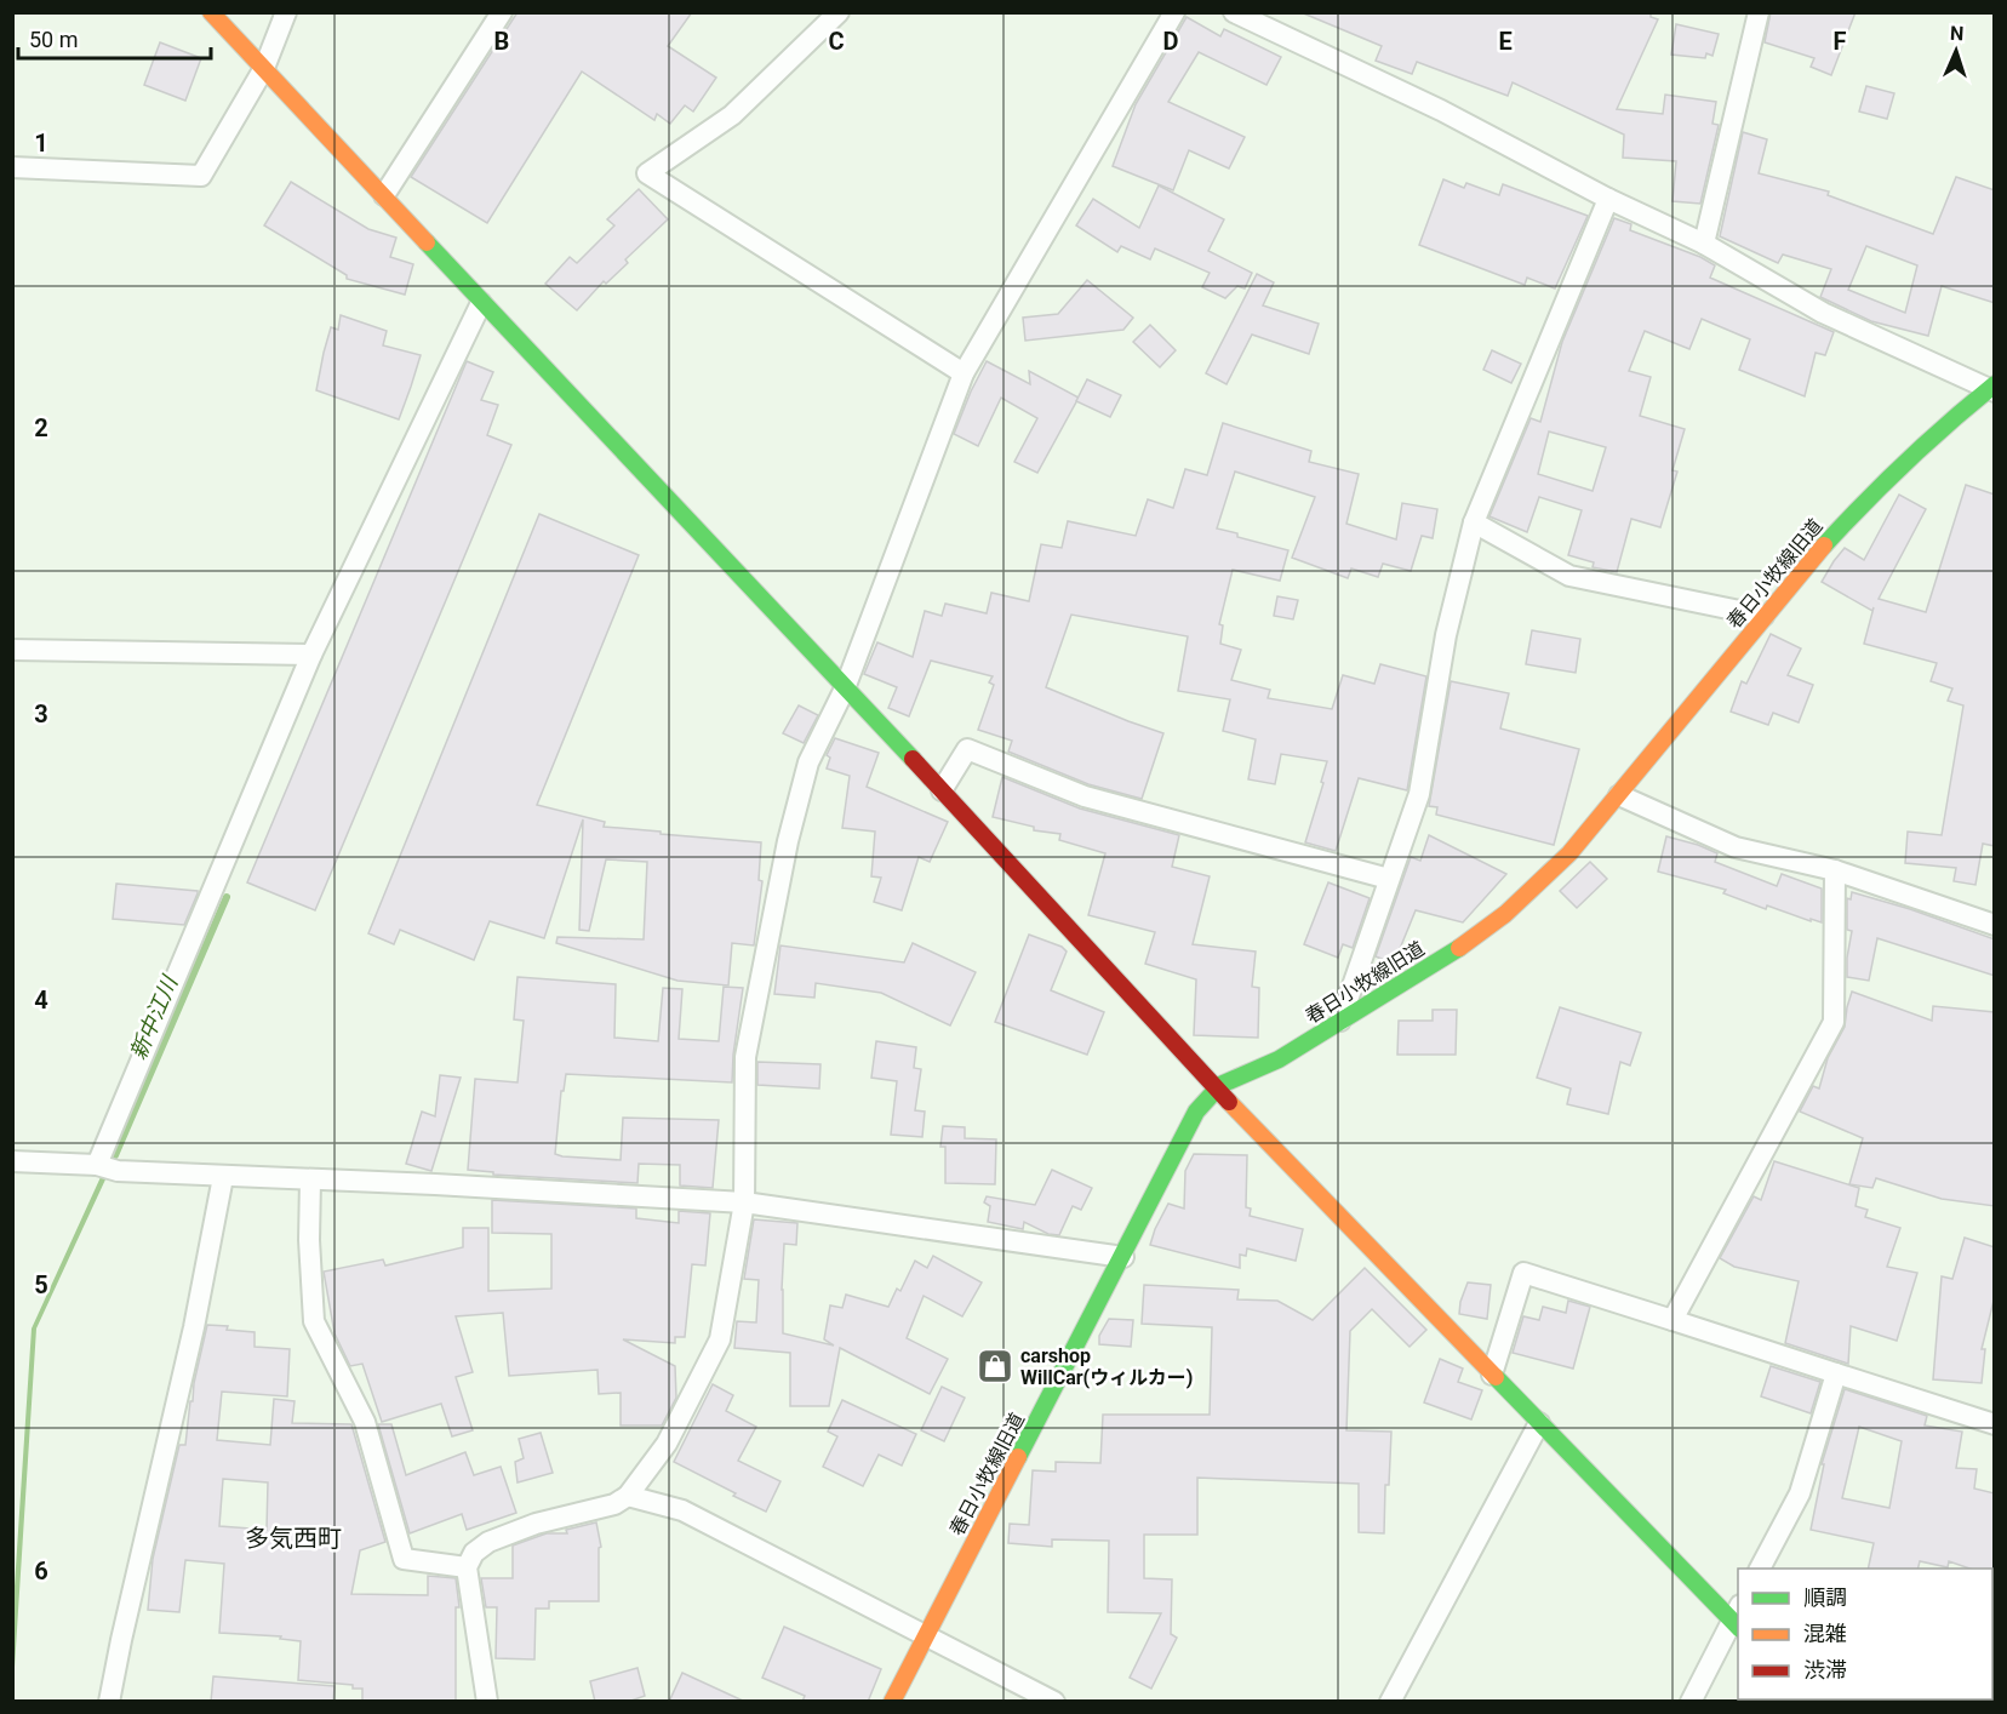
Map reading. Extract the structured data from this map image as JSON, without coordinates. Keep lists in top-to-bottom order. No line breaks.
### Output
{"streets":{"street":["春日小牧線旧道"]},"districts":["多気西町"],"water":["新中江川"],"places":{"shop":["carshop WillCar(ウィルカー)"]},"legend":["順調","混雑","渋滞"],"scale_bar":"50 m","north":"top","grid":{"columns":["B","C","D","E","F"],"rows":["1","2","3","4","5","6"]}}
